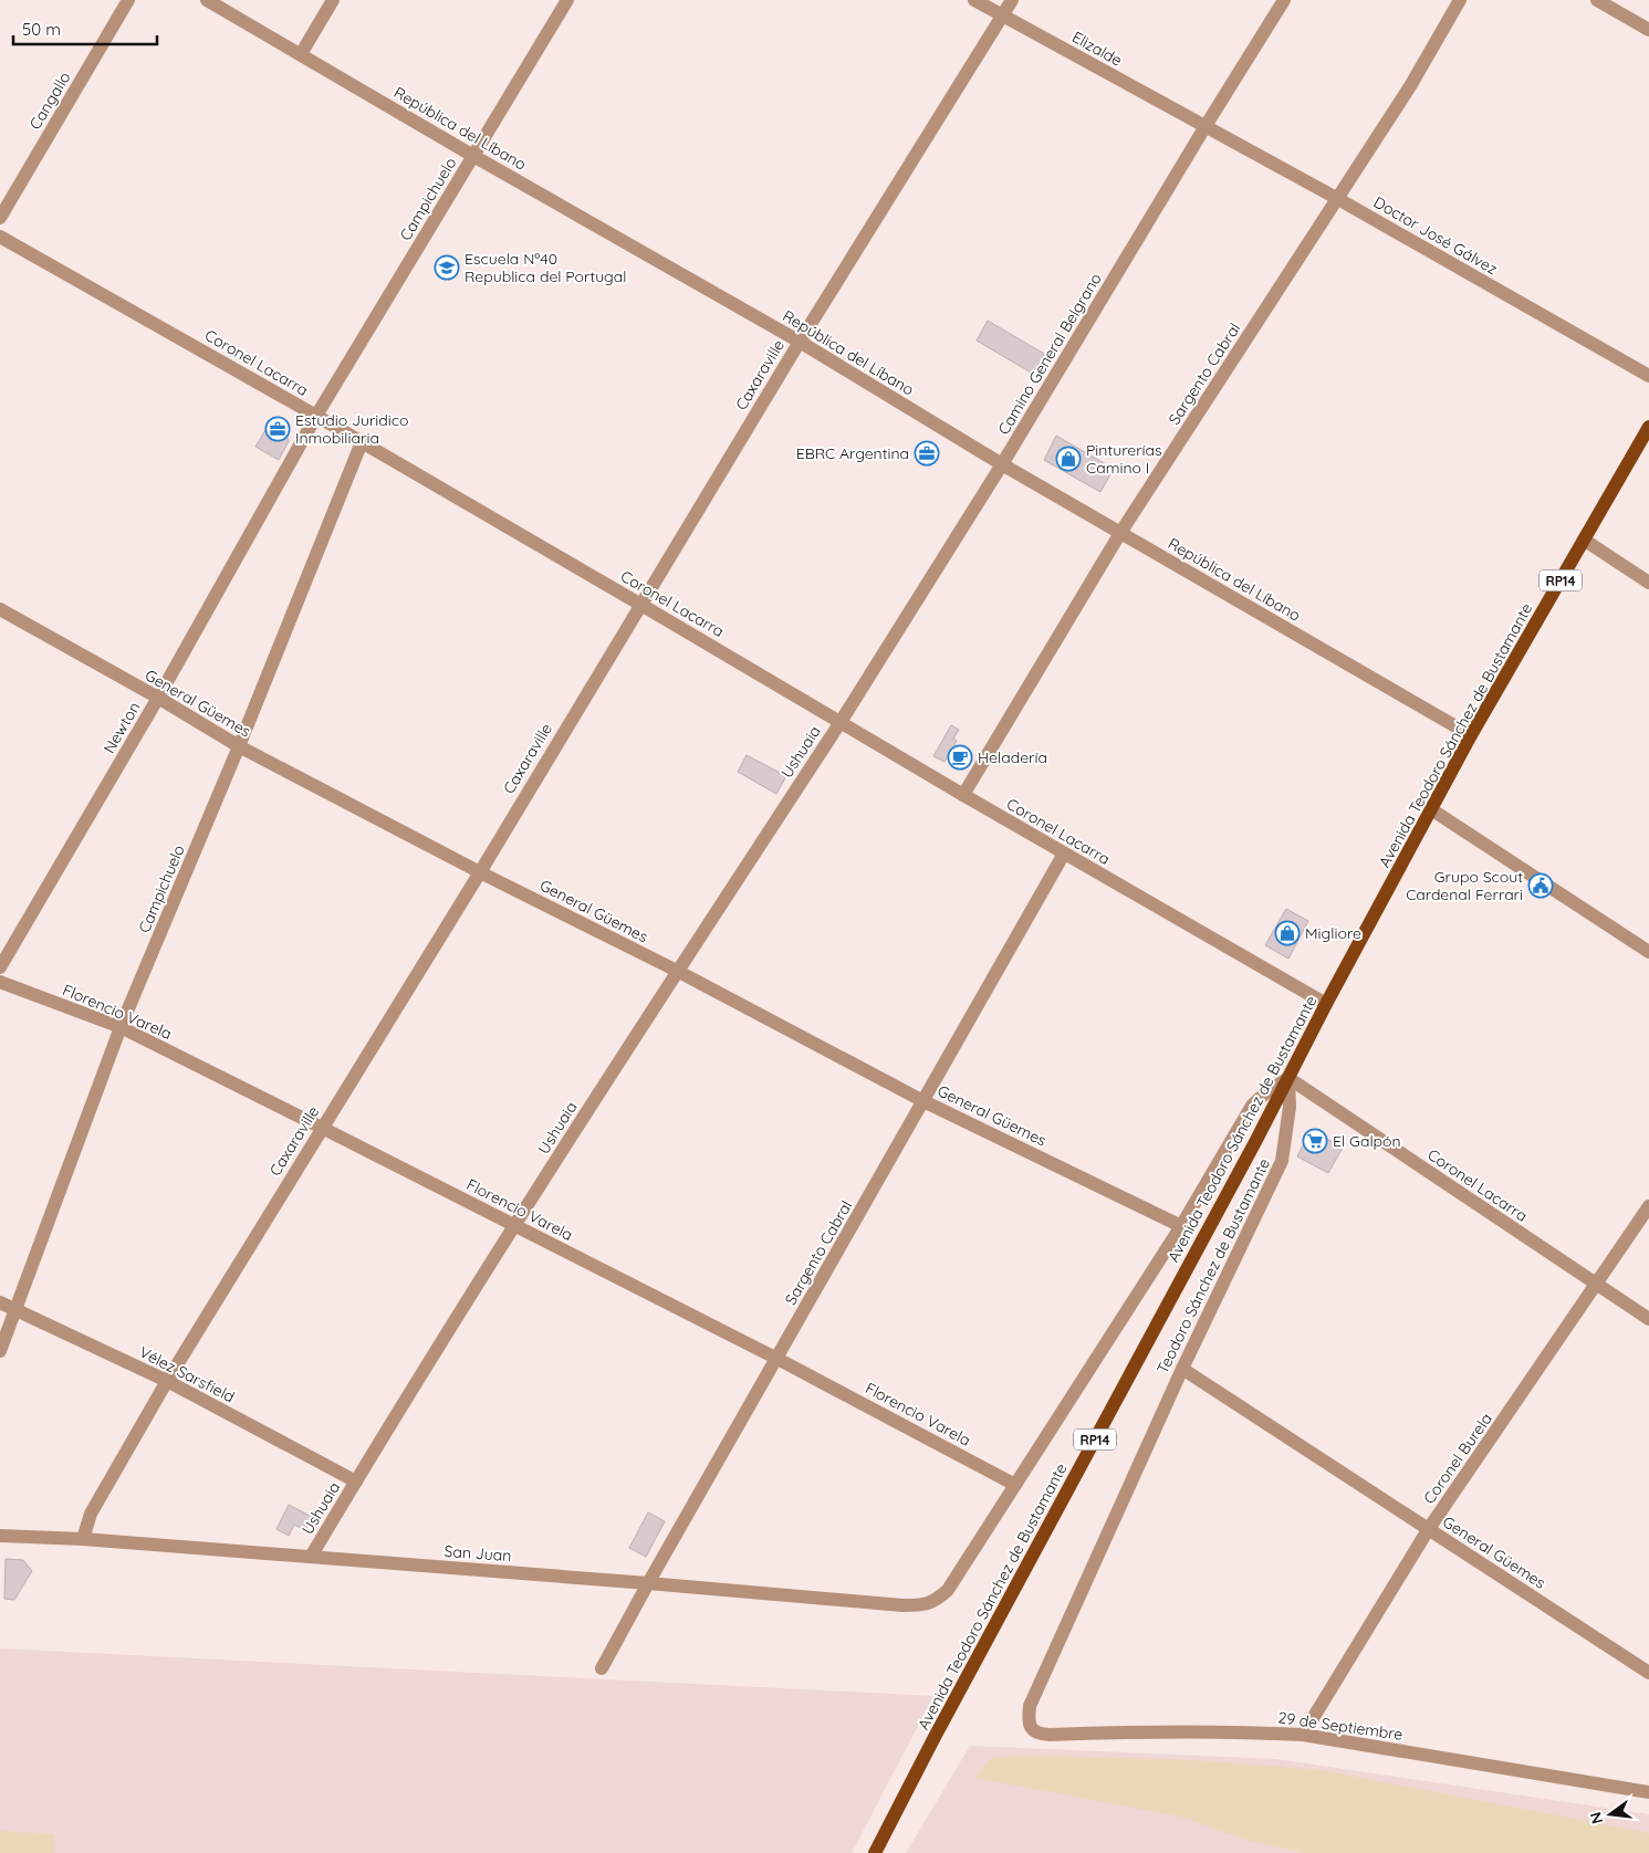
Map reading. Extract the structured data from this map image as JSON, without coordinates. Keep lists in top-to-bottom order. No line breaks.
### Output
{"streets":{"main road":["RP14","Avenida Teodoro Sánchez de Bustamante"],"street":["Elizalde","Cangallo","República del Líbano","Campichuelo","Doctor José Gálvez","Camino General Belgrano","Coronel Lacarra","Sargento Cabral","Caxaraville","General Güemes","Newton","Ushuaia","Florencio Varela","Teodoro Sánchez de Bustamante","Vélez Sarsfield","Coronel Burela","San Juan","29 de Septiembre"]},"crossings":[["Elizalde","Doctor José Gálvez"],["Elizalde","Camino General Belgrano"],["Elizalde","Caxaraville"],["República del Líbano","Campichuelo"],["República del Líbano","Camino General Belgrano"],["República del Líbano","Sargento Cabral"],["República del Líbano","Caxaraville"],["República del Líbano","Avenida Teodoro Sánchez de Bustamante"],["Campichuelo","Coronel Lacarra"],["Campichuelo","General Güemes"],["Campichuelo","Newton"],["Campichuelo","Florencio Varela"],["Campichuelo","Vélez Sarsfield"],["Doctor José Gálvez","Camino General Belgrano"],["Doctor José Gálvez","Sargento Cabral"],["Camino General Belgrano","Coronel Lacarra"],["Camino General Belgrano","Ushuaia"],["Coronel Lacarra","Sargento Cabral"],["Coronel Lacarra","Caxaraville"],["Coronel Lacarra","Newton"],["Coronel Lacarra","Avenida Teodoro Sánchez de Bustamante"],["Coronel Lacarra","Ushuaia"],["Coronel Lacarra","Teodoro Sánchez de Bustamante"],["Coronel Lacarra","Coronel Burela"],["Sargento Cabral","General Güemes"],["Sargento Cabral","Florencio Varela"],["Sargento Cabral","San Juan"],["Caxaraville","General Güemes"],["Caxaraville","Florencio Varela"],["Caxaraville","Vélez Sarsfield"],["Caxaraville","San Juan"],["General Güemes","Newton"],["General Güemes","Ushuaia"],["General Güemes","Teodoro Sánchez de Bustamante"],["General Güemes","Coronel Burela"],["Avenida Teodoro Sánchez de Bustamante","Teodoro Sánchez de Bustamante"],["Ushuaia","Florencio Varela"],["Ushuaia","Vélez Sarsfield"],["Ushuaia","San Juan"],["Florencio Varela","San Juan"],["Teodoro Sánchez de Bustamante","29 de Septiembre"],["Coronel Burela","29 de Septiembre"]],"places":{"school or university":["Escuela Nº40 Republica del Portugal"],"office":["Estudio Juridico Inmobiliaria","EBRC Argentina"],"shop":["Pinturerías Camino I","Migliore"],"cafe":["Heladería"],"public building":["Grupo Scout Cardenal Ferrari"],"supermarket":["El Galpón"]},"scale_bar":"50 m","north":"left"}
